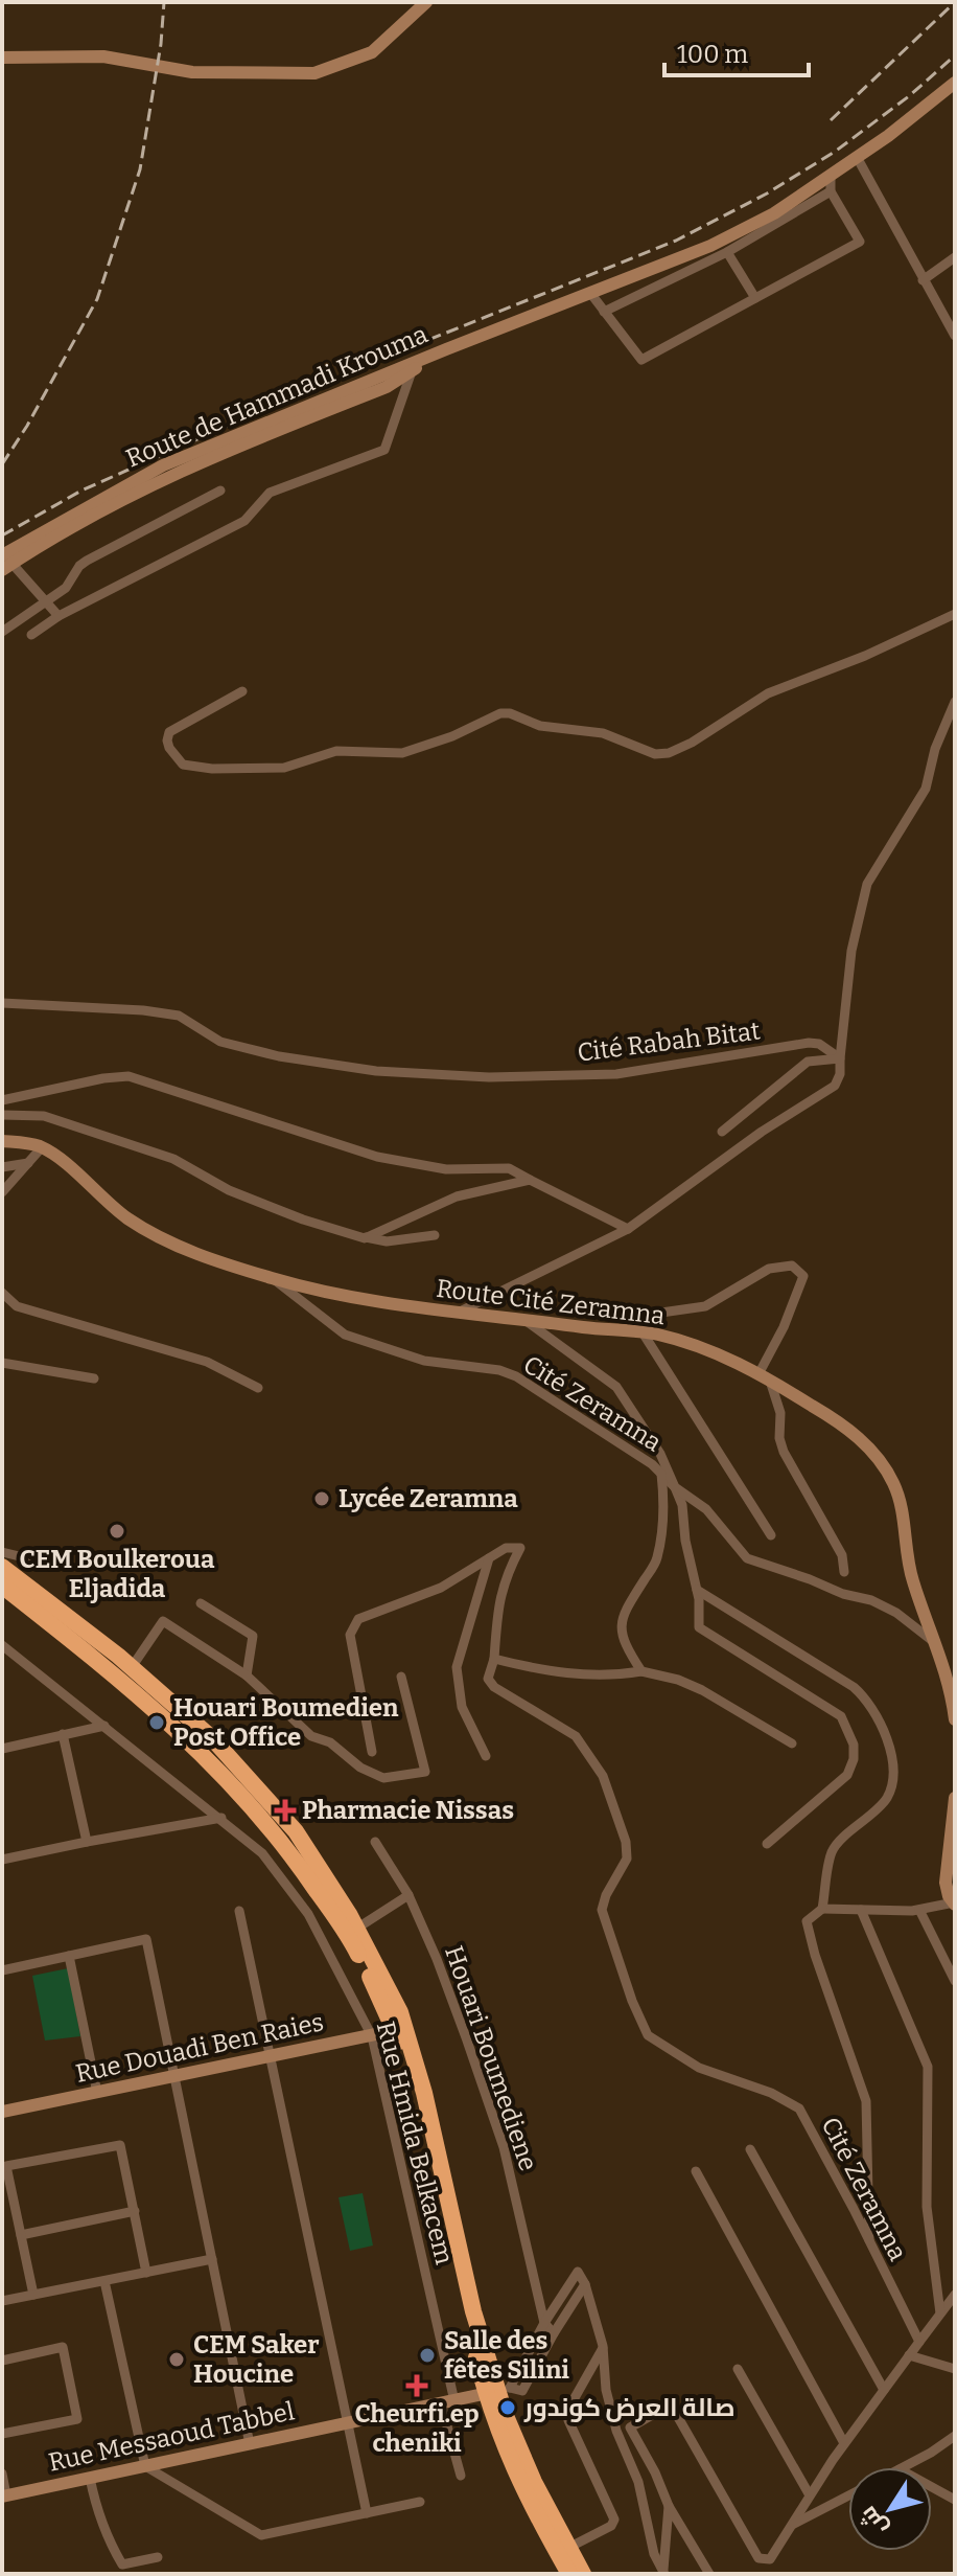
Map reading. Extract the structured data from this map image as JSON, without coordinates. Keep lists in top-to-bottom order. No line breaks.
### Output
{"streets":{"street":["Route de Hammadi Krouma","Cité Rabah Bitat","Route Cité Zeramna","Cité Zeramna","Rue Douadi Ben Raies","Houari Boumediene","Rue Hmida Belkacem","Rue Messaoud Tabbel"]},"crossings":[["Route Cité Zeramna","Cité Zeramna"],["Rue Douadi Ben Raies","Rue Hmida Belkacem"],["Rue Hmida Belkacem","Rue Messaoud Tabbel"]],"places":{"other":["Lycée Zeramna","CEM Boulkeroua Eljadida","Houari Boumedien Post Office","Salle des fêtes Silini","CEM Saker Houcine","صالة العرض كوندور"],"health":["Pharmacie Nissas","Cheurfi.ep cheniki"]},"scale_bar":"100 m","north":"bottom left"}
